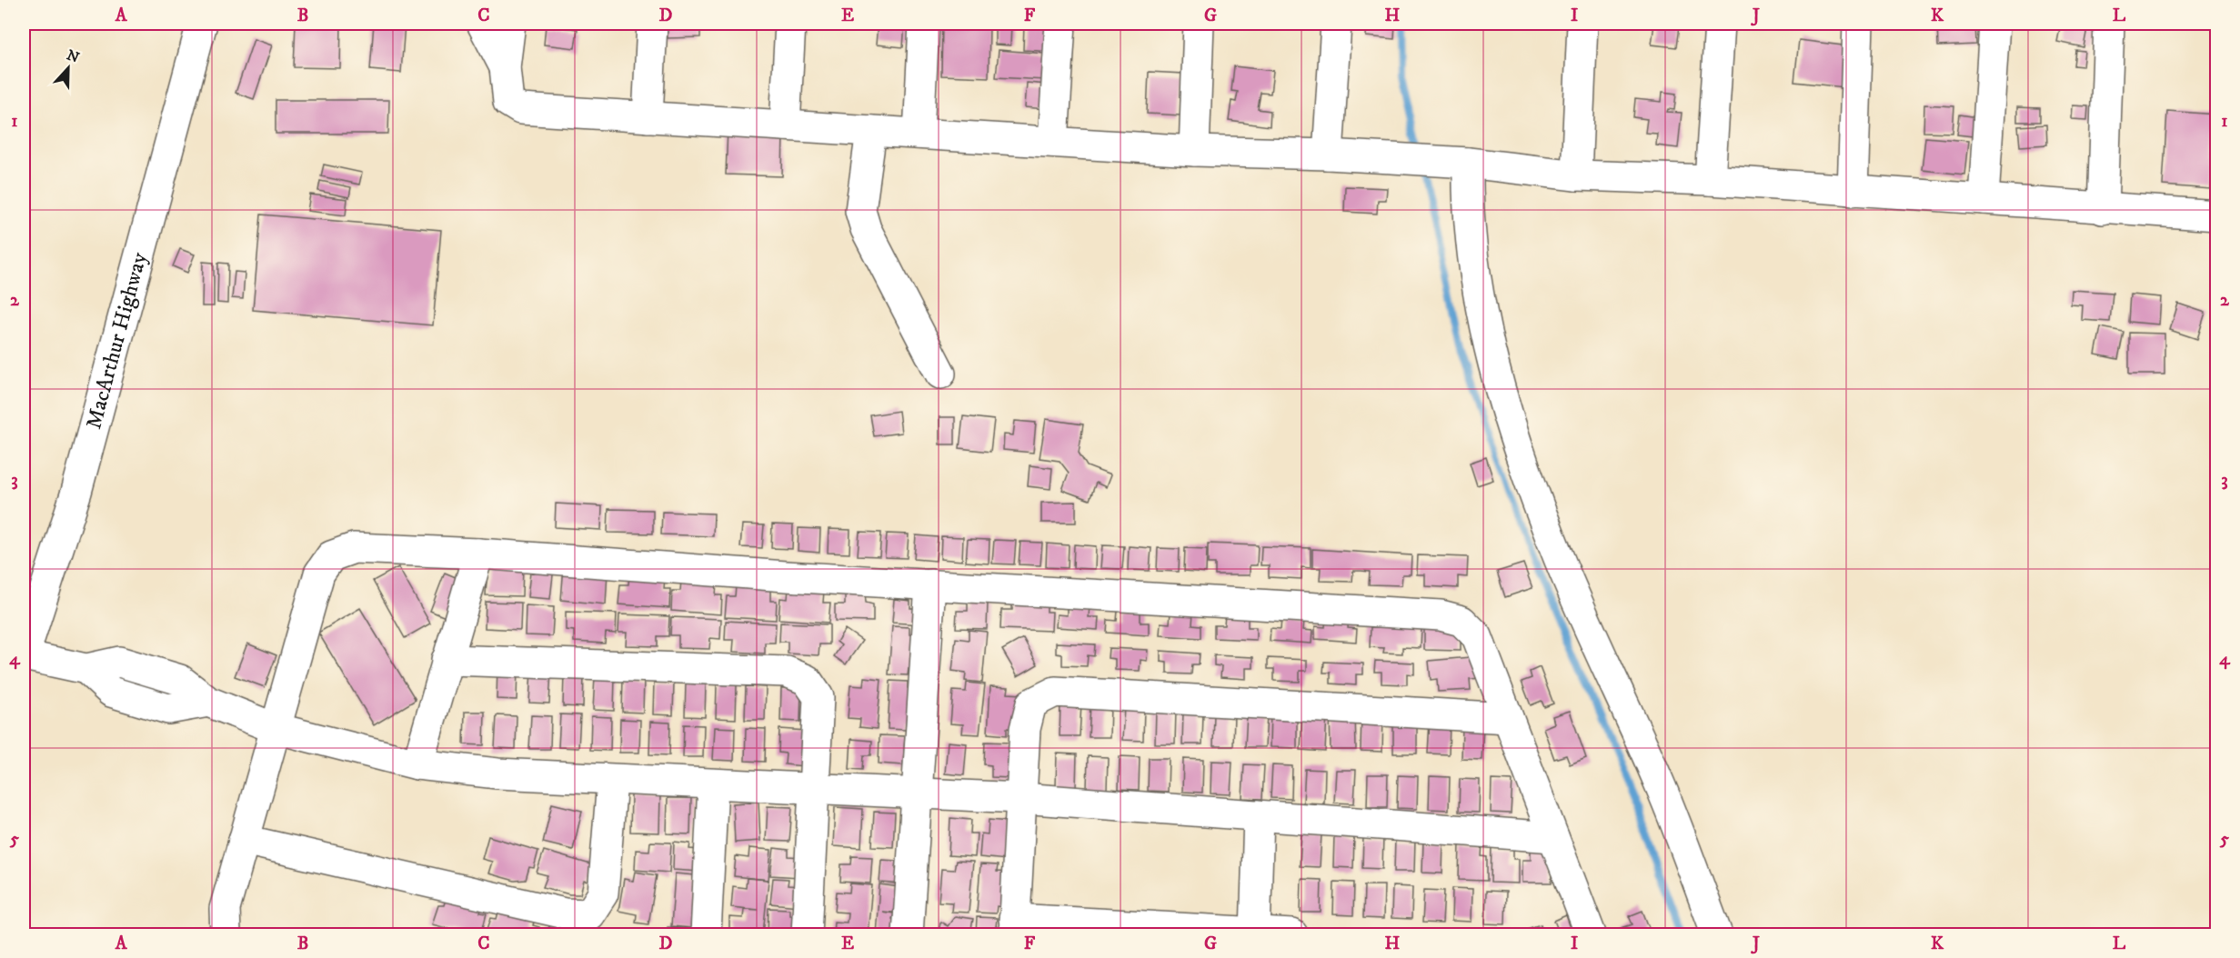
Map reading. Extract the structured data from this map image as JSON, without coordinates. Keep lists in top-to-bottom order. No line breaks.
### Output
{"streets":{"main road":["MacArthur Highway"]},"north":"top","grid":{"columns":["A","B","C","D","E","F","G","H","I","J","K","L"],"rows":["1","2","3","4","5"]}}
